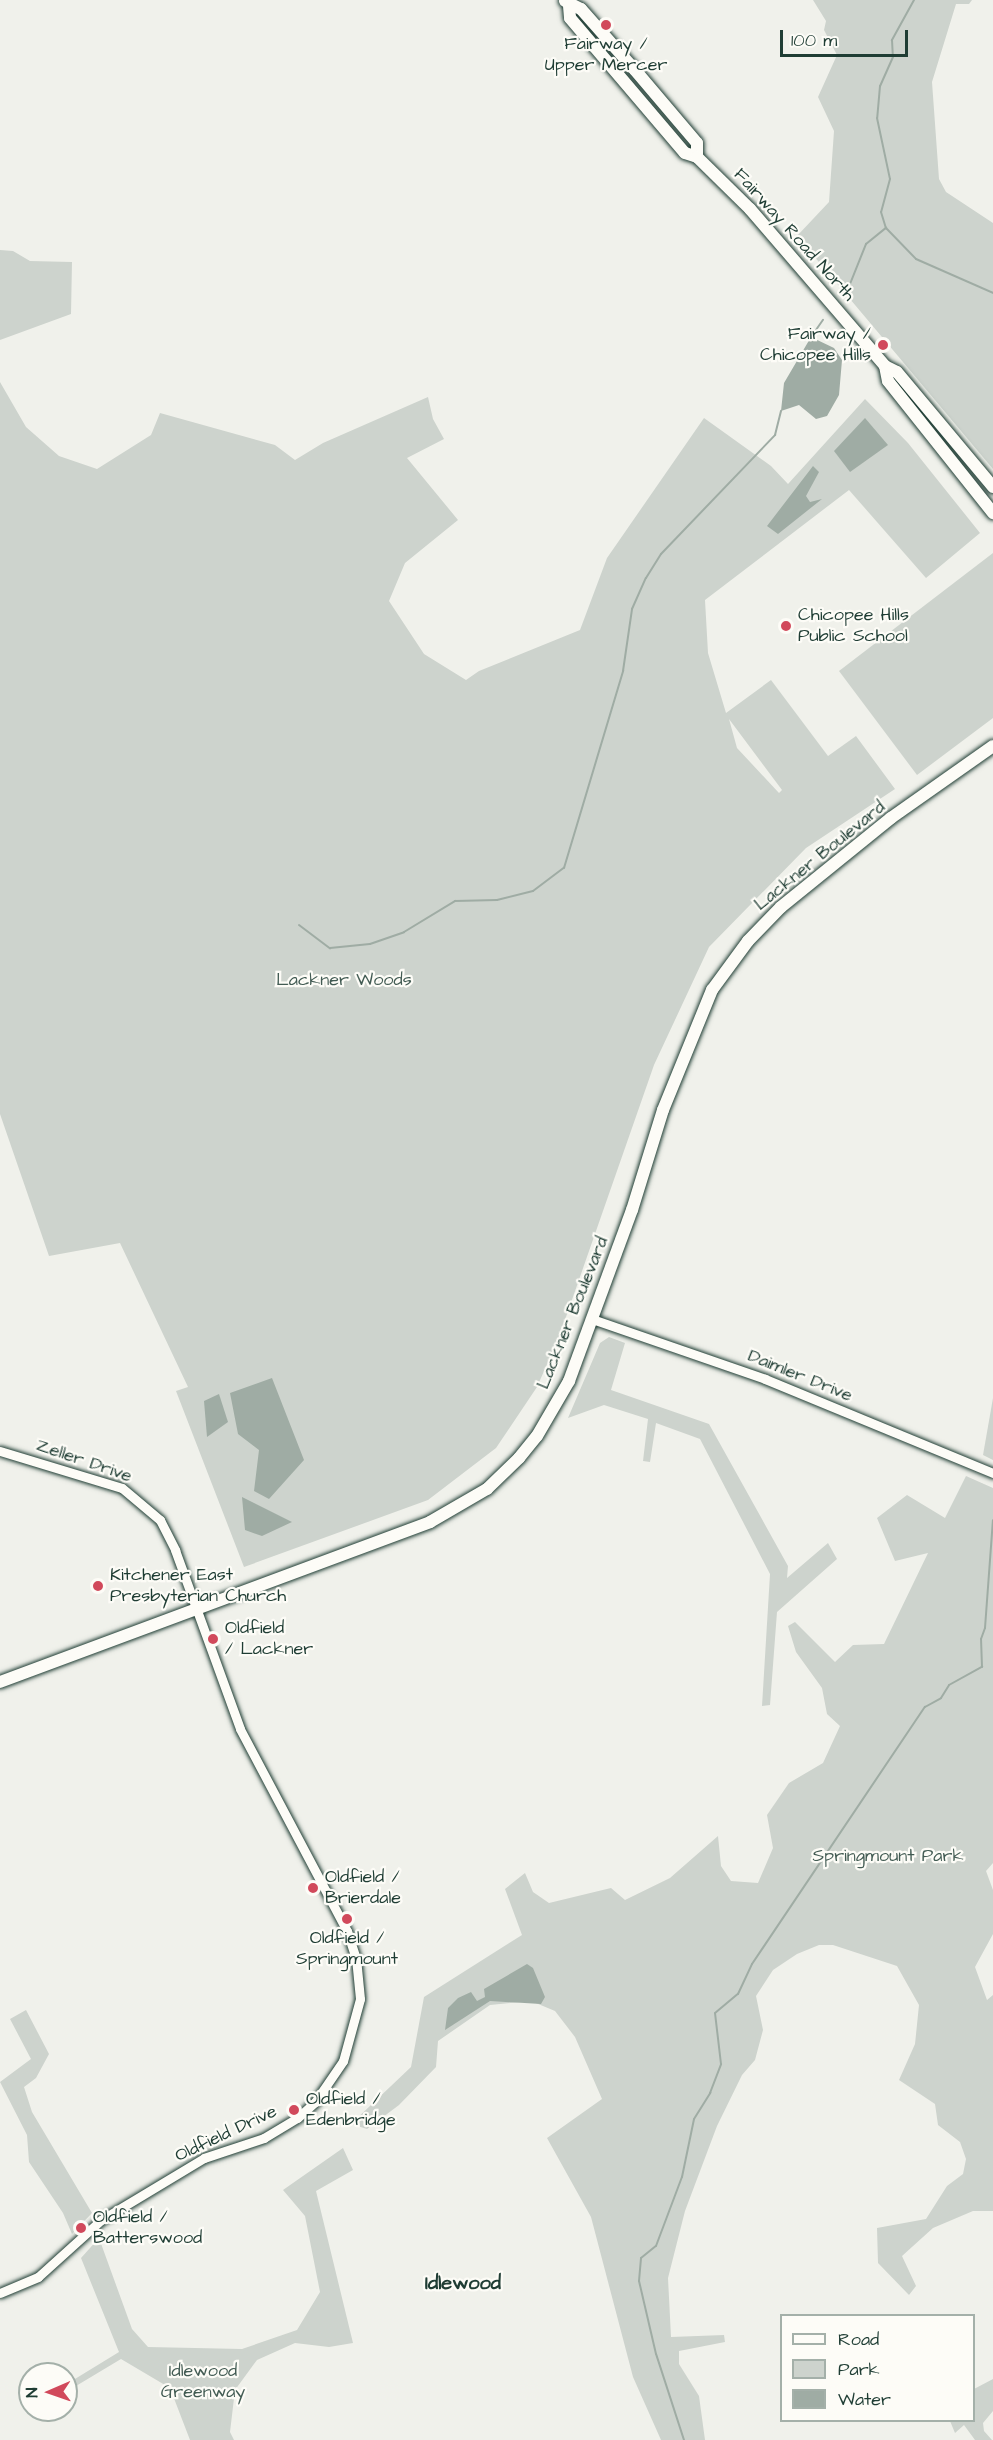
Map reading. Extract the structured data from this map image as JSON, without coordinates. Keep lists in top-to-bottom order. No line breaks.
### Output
{"streets":{"main road":["Fairway Road North","Lackner Boulevard"],"street":["Daimler Drive","Zeller Drive","Oldfield Drive"]},"crossings":[["Lackner Boulevard","Daimler Drive"],["Lackner Boulevard","Zeller Drive"],["Lackner Boulevard","Oldfield Drive"],["Zeller Drive","Oldfield Drive"]],"districts":["Idlewood"],"parks":["Lackner Woods","Springmount Park","Idlewood Greenway"],"places":["Fairway / Upper Mercer","Fairway / Chicopee Hills","Chicopee Hills Public School","Kitchener East Presbyterian Church","Oldfield / Lackner","Oldfield / Brierdale","Oldfield / Springmount","Oldfield / Edenbridge","Oldfield / Batterswood"],"legend":["Road","Park","Water"],"scale_bar":"100 m","north":"left"}
